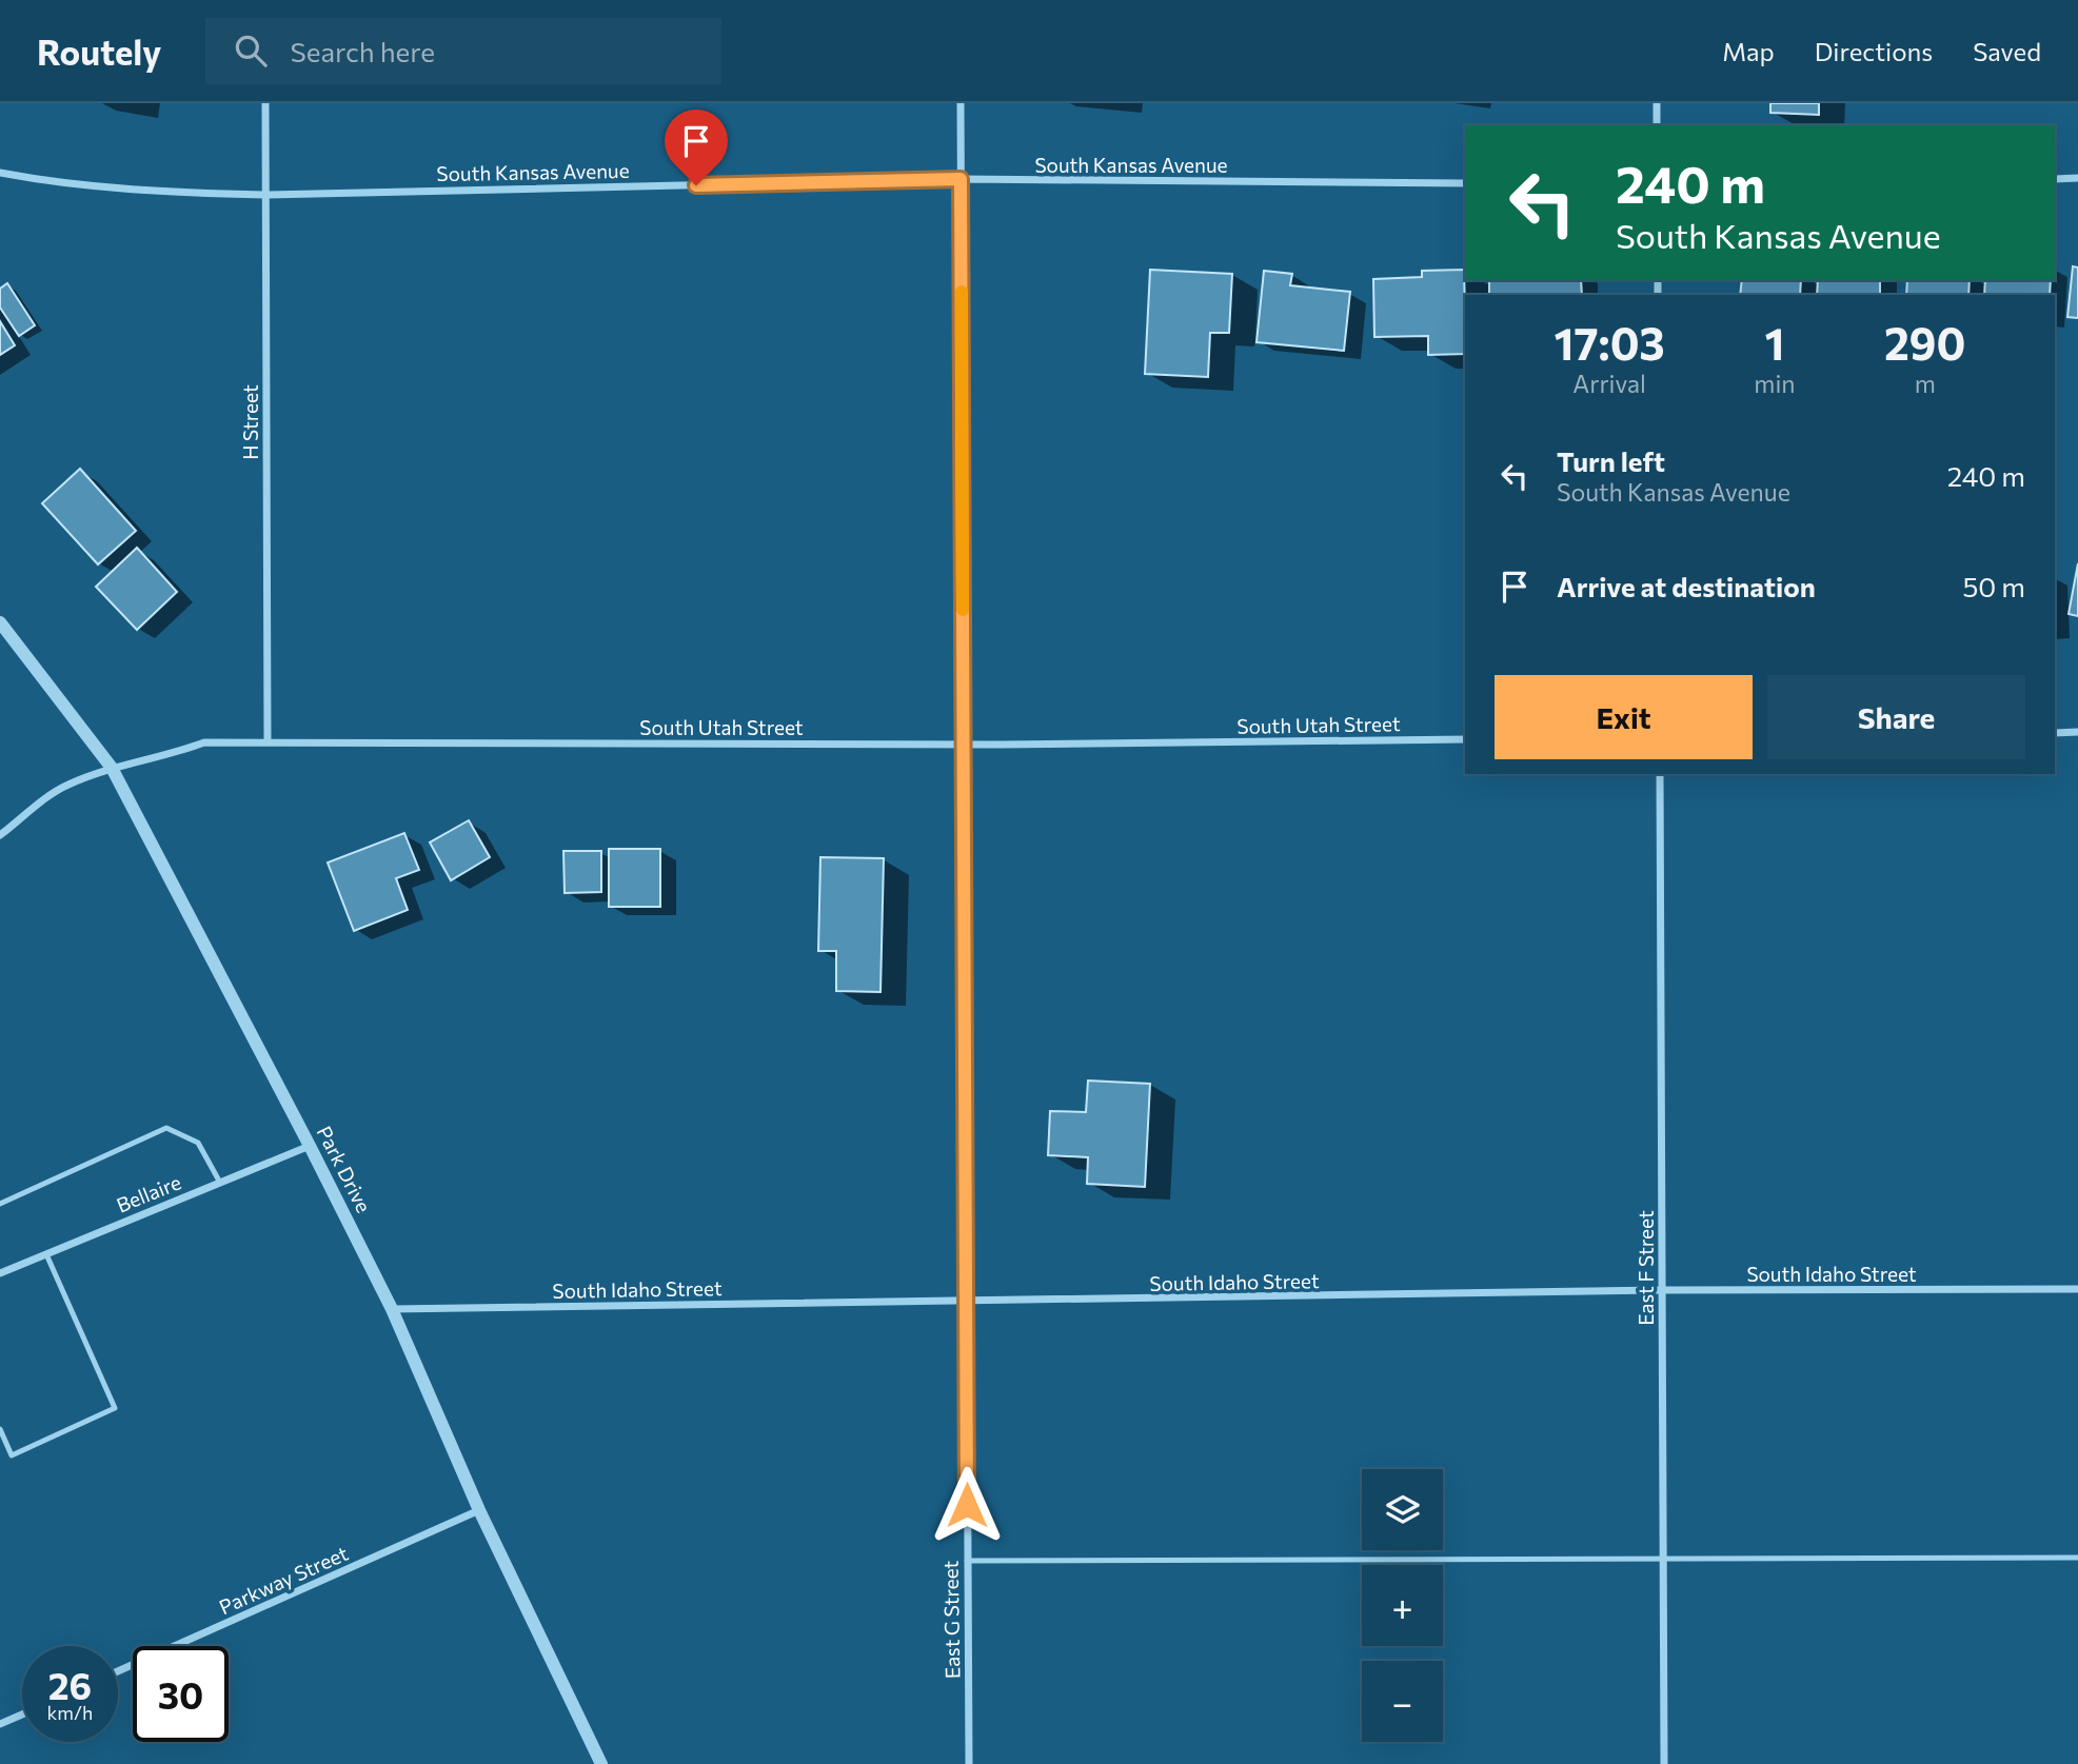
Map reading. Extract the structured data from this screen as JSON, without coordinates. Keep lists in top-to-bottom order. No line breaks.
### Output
{"streets":{"street":["South Kansas Avenue","H Street","South Utah Street","Park Drive","Bellaire","East F Street","South Idaho Street","Parkway Street","East G Street"]},"crossings":[["South Kansas Avenue","H Street"],["South Kansas Avenue","East G Street"],["H Street","South Utah Street"],["South Utah Street","Park Drive"],["South Utah Street","East G Street"],["Park Drive","Bellaire"],["Park Drive","South Idaho Street"],["Park Drive","Parkway Street"],["East F Street","South Idaho Street"],["South Idaho Street","East G Street"]],"page":{"header":"Routely","search":"Search here","nav":["Map","Directions","Saved"],"turn":["240 m","South Kansas Avenue"],"eta":["17:03","Arrival","1","min","290","m"],"list":[{"name":"Turn left","note":"South Kansas Avenue","value":"240 m"},{"name":"Arrive at destination","value":"50 m"}],"buttons":["Exit","Share"],"map_buttons":["+","−"],"speed":"26 km/h","limit":"30"}}
